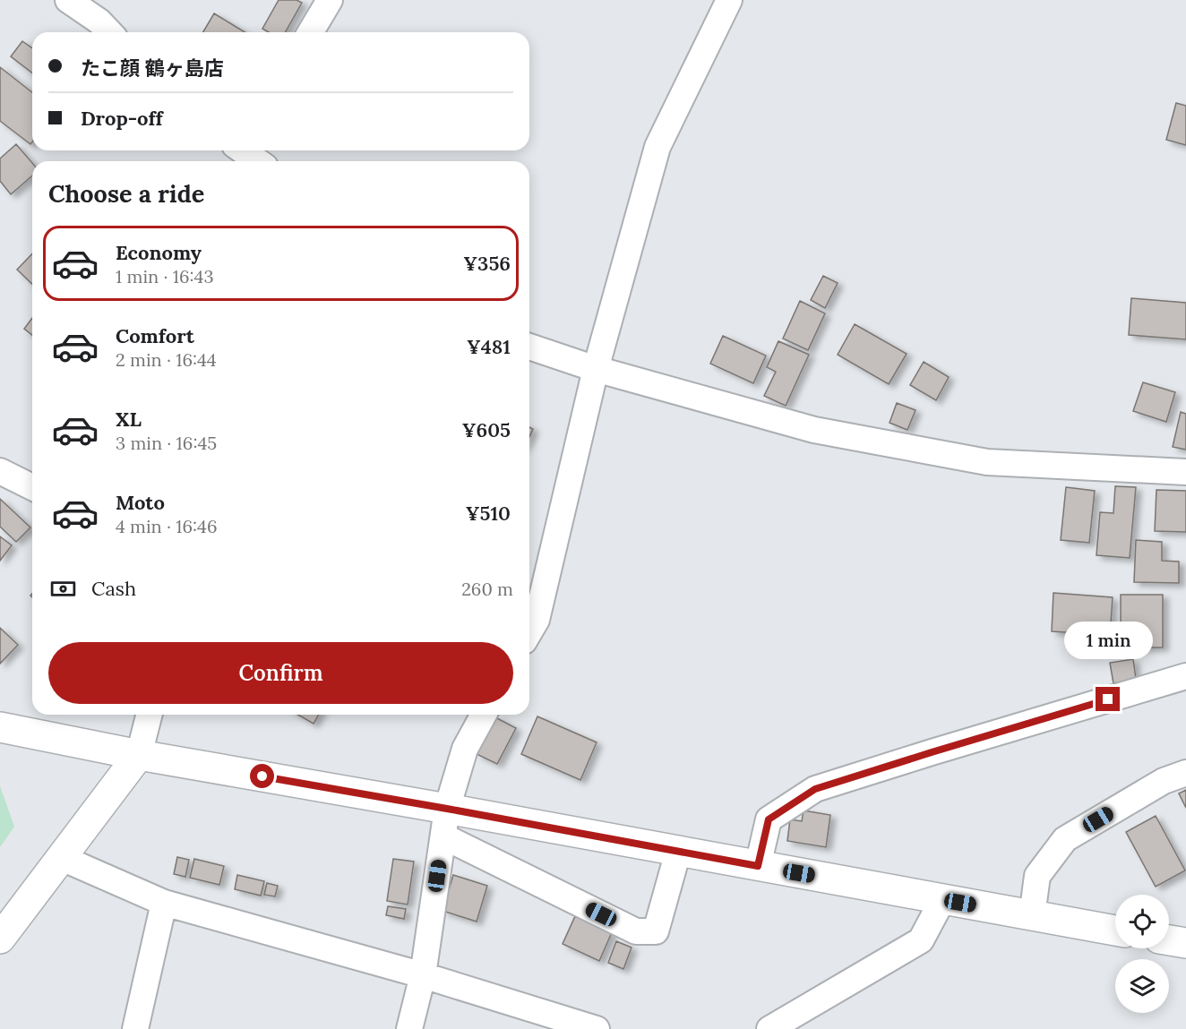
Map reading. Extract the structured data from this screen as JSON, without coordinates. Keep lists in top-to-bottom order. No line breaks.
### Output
{"page":{"banner":["たこ顔 鶴ヶ島店","Drop-off"],"heading":"Choose a ride","list":[{"name":"Economy","note":"1 min · 16:43","value":"¥356"},{"name":"Comfort","note":"2 min · 16:44","value":"¥481"},{"name":"XL","note":"3 min · 16:45","value":"¥605"},{"name":"Moto","note":"4 min · 16:46","value":"¥510"}],"pay":["Cash","260 m"],"bubble":"1 min","buttons":"Confirm"}}
